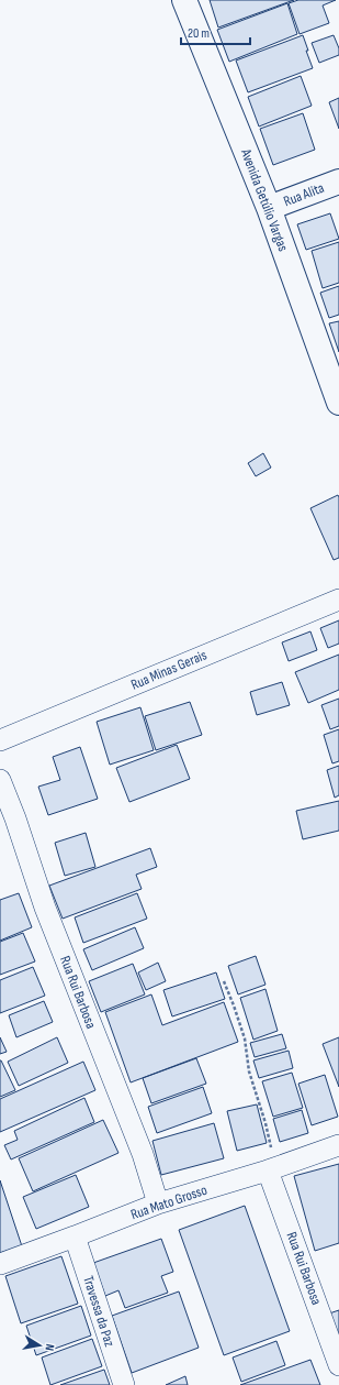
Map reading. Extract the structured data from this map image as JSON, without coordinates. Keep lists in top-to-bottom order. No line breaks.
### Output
{"streets":{"street":["Rua Alita","Avenida Getúlio Vargas","Rua Minas Gerais","Rua Rui Barbosa","Rua Mato Grosso","Travessa da Paz"]},"crossings":[["Rua Alita","Avenida Getúlio Vargas"],["Rua Rui Barbosa","Rua Mato Grosso"],["Rua Mato Grosso","Travessa da Paz"]],"scale_bar":"20 m","north":"right"}
